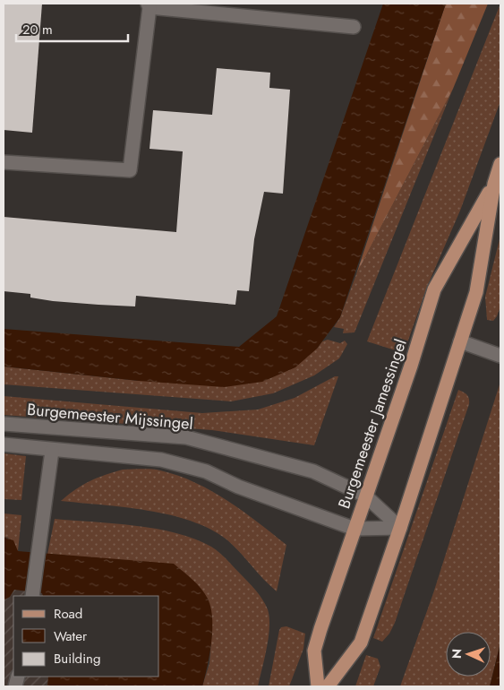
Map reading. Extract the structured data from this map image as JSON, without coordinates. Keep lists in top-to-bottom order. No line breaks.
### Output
{"streets":{"main road":["Burgemeester Jamessingel"],"street":["Burgemeester Mijssingel"]},"crossings":[["Burgemeester Mijssingel","Burgemeester Jamessingel"]],"legend":["Road","Water","Building"],"scale_bar":"20 m","north":"left"}
